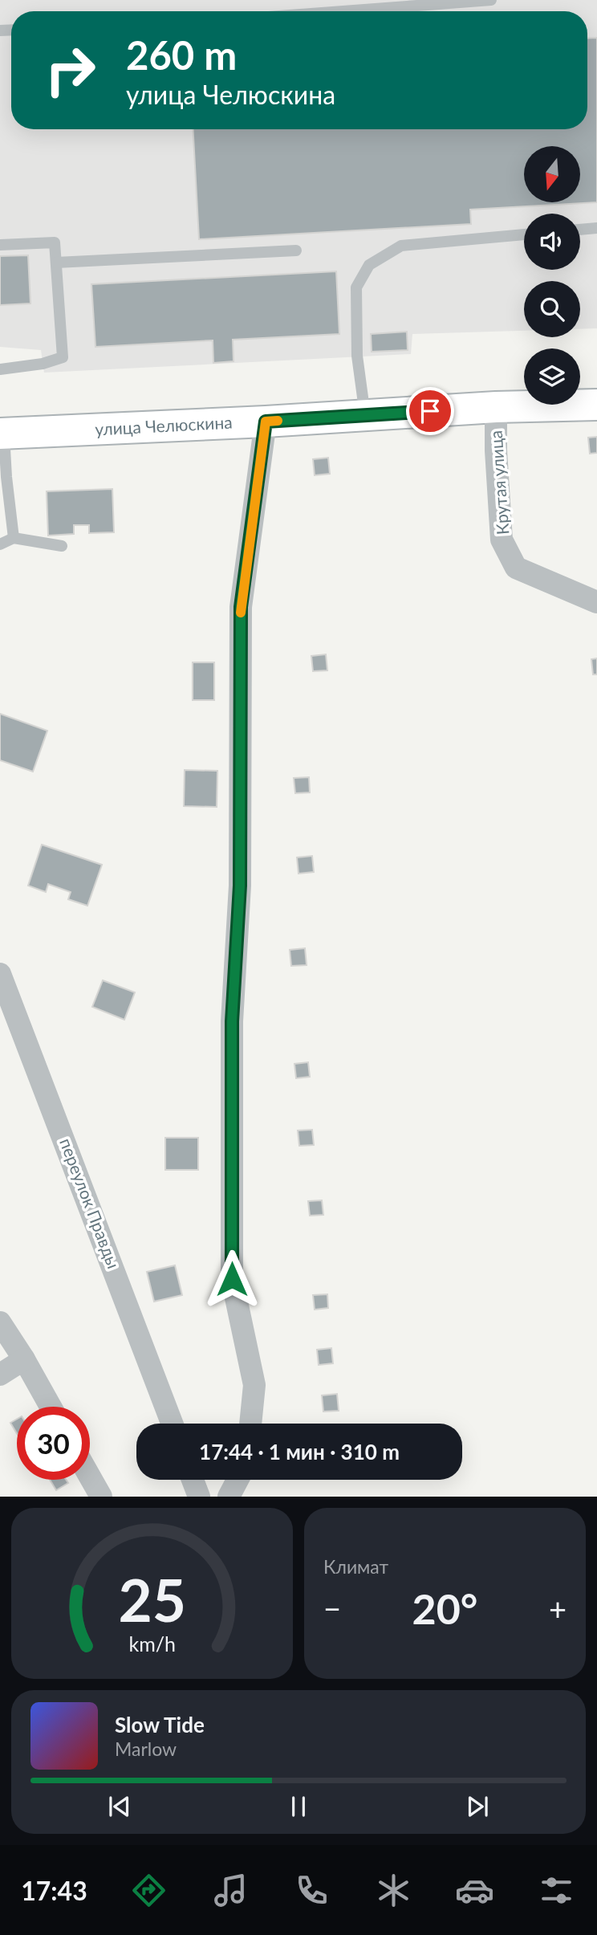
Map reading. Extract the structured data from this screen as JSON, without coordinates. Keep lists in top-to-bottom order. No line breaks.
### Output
{"streets":{"main road":["улица Челюскина"],"street":["Крутая улица","переулок Правды"]},"crossings":[["улица Челюскина","Крутая улица"]],"north":"bottom","page":{"turn":["260 m","улица Челюскина"],"limit":"30","trip":"17:44 · 1 мин · 310 m","tile":"Климат","heat":["−","20°","+"],"song":["Slow Tide","Marlow"],"tabs":"17:43","gauge":["25","km/h"]}}
